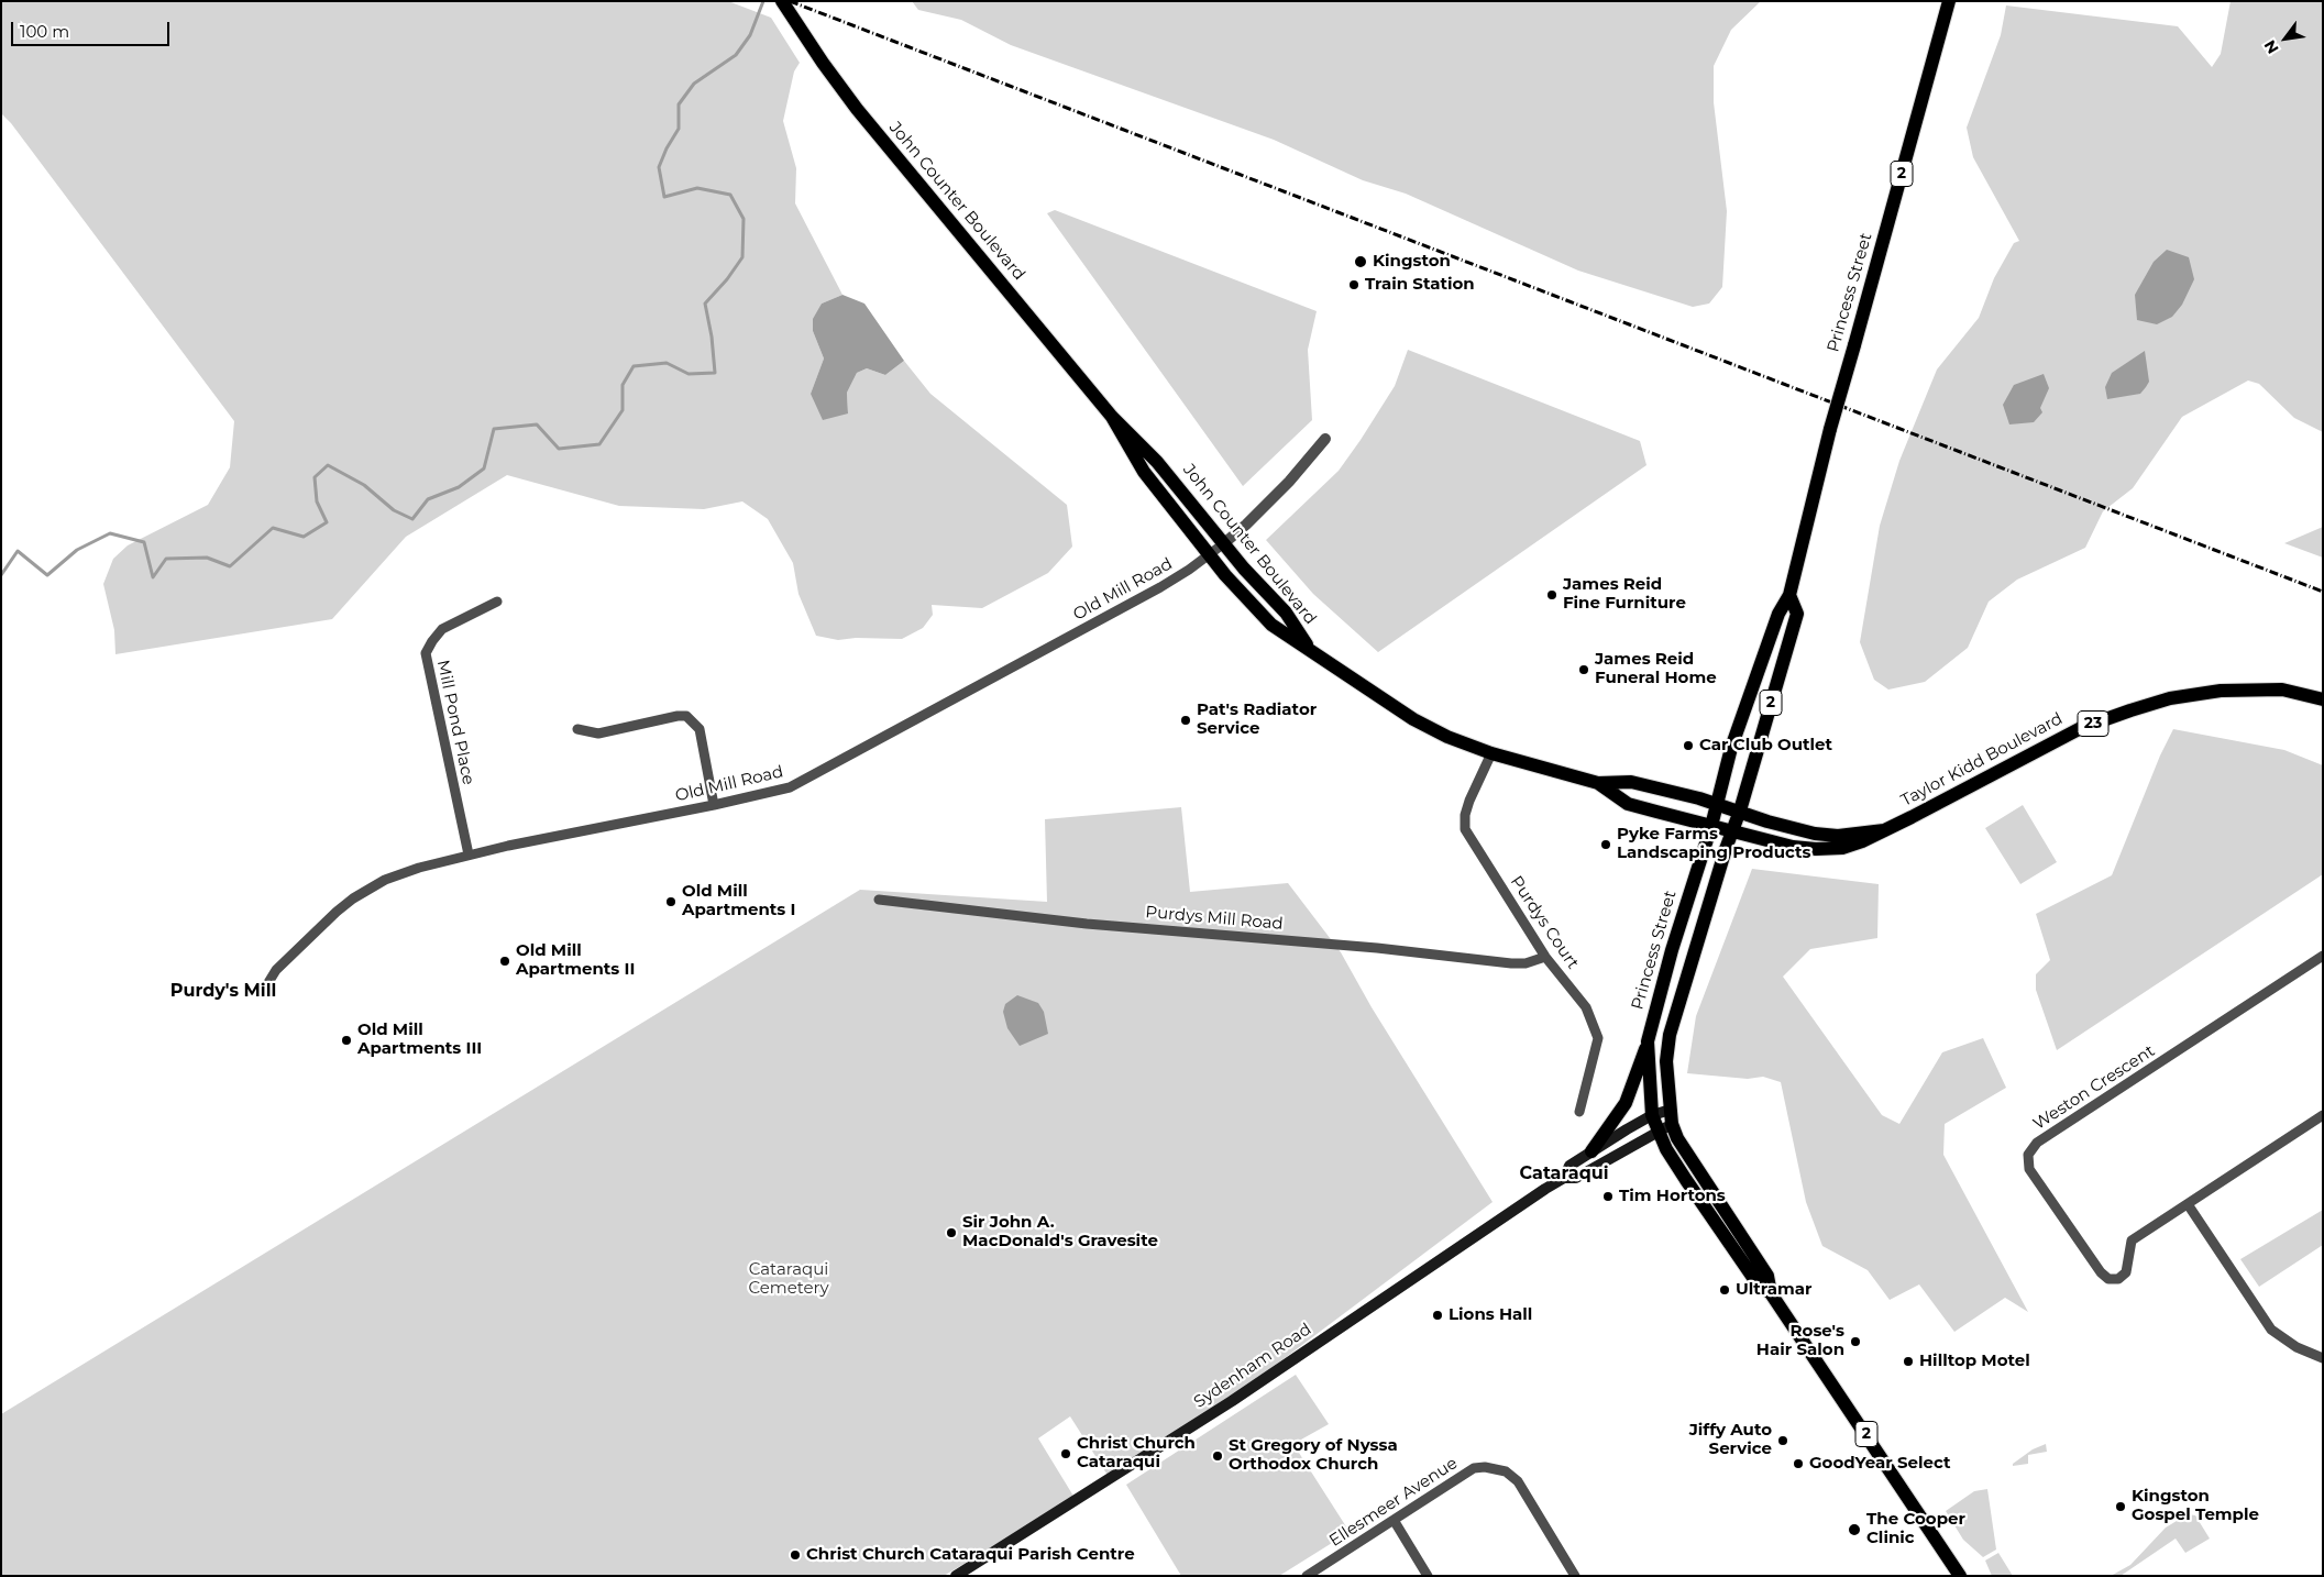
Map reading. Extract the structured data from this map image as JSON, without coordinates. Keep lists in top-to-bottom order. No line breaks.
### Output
{"streets":{"main road":["2","John Counter Boulevard","Princess Street","23","Taylor Kidd Boulevard","Sydenham Road"],"street":["Old Mill Road","Mill Pond Place","Purdys Mill Road","Purdys Court","Weston Crescent","Ellesmeer Avenue"]},"crossings":[["John Counter Boulevard","Princess Street"],["John Counter Boulevard","Old Mill Road"],["John Counter Boulevard","Taylor Kidd Boulevard"],["John Counter Boulevard","Purdys Court"],["Princess Street","Taylor Kidd Boulevard"],["Princess Street","Sydenham Road"],["Old Mill Road","Mill Pond Place"],["Purdys Mill Road","Purdys Court"]],"districts":["Purdy's Mill","Cataraqui"],"parks":["Cataraqui Cemetery"],"places":["Kingston","Train Station","James Reid Fine Furniture","James Reid Funeral Home","Pat's Radiator Service","Car Club Outlet","Pyke Farms Landscaping Products","Old Mill Apartments I","Old Mill Apartments II","Old Mill Apartments III","Tim Hortons","Sir John A. MacDonald's Gravesite","Ultramar","Lions Hall","Rose's Hair Salon","Hilltop Motel","Jiffy Auto Service","Christ Church Cataraqui","St Gregory of Nyssa Orthodox Church","GoodYear Select","Kingston Gospel Temple","The Cooper Clinic","Christ Church Cataraqui Parish Centre"],"scale_bar":"100 m","north":"bottom left"}
